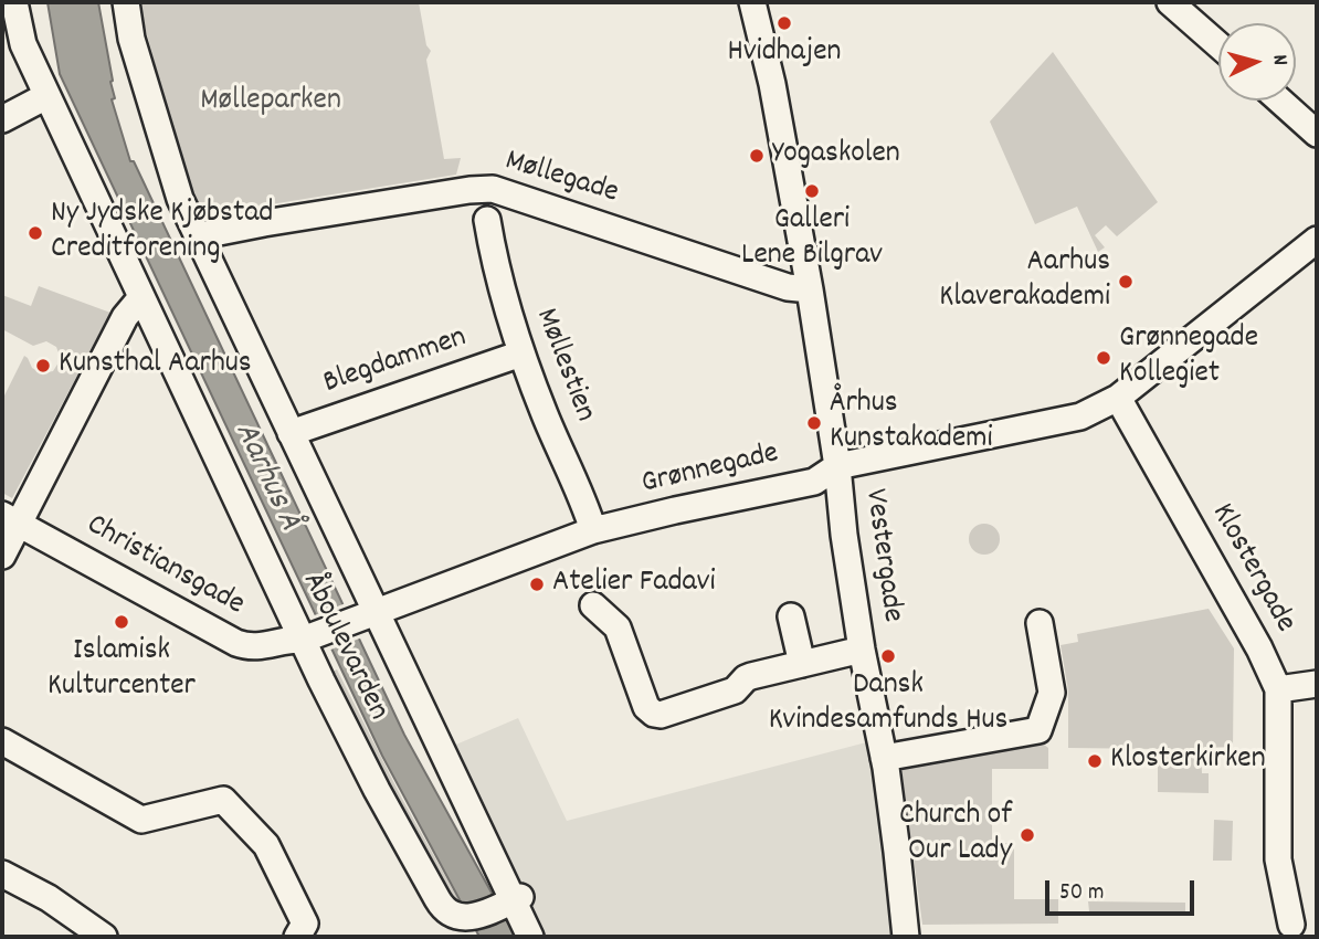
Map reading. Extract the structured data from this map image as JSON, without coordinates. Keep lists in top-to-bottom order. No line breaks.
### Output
{"streets":{"street":["Møllegade","Blegdammen","Møllestien","Grønnegade","Vestergade","Christiansgade","Klostergade","Åboulevarden"]},"crossings":[["Møllegade","Vestergade"],["Møllegade","Åboulevarden"],["Blegdammen","Møllestien"],["Blegdammen","Åboulevarden"],["Møllestien","Grønnegade"],["Grønnegade","Vestergade"],["Grønnegade","Christiansgade"],["Grønnegade","Klostergade"],["Grønnegade","Åboulevarden"],["Christiansgade","Åboulevarden"]],"water":["Aarhus Å"],"parks":["Mølleparken"],"places":["Hvidhajen","Yogaskolen","Galleri Lene Bilgrav","Ny Jydske Kjøbstad Creditforening","Aarhus Klaverakademi","Grønnegade Kollegiet","Kunsthal Aarhus","Århus Kunstakademi","Atelier Fadavi","Islamisk Kulturcenter","Dansk Kvindesamfunds Hus","Klosterkirken","Church of Our Lady"],"scale_bar":"50 m","north":"right"}
